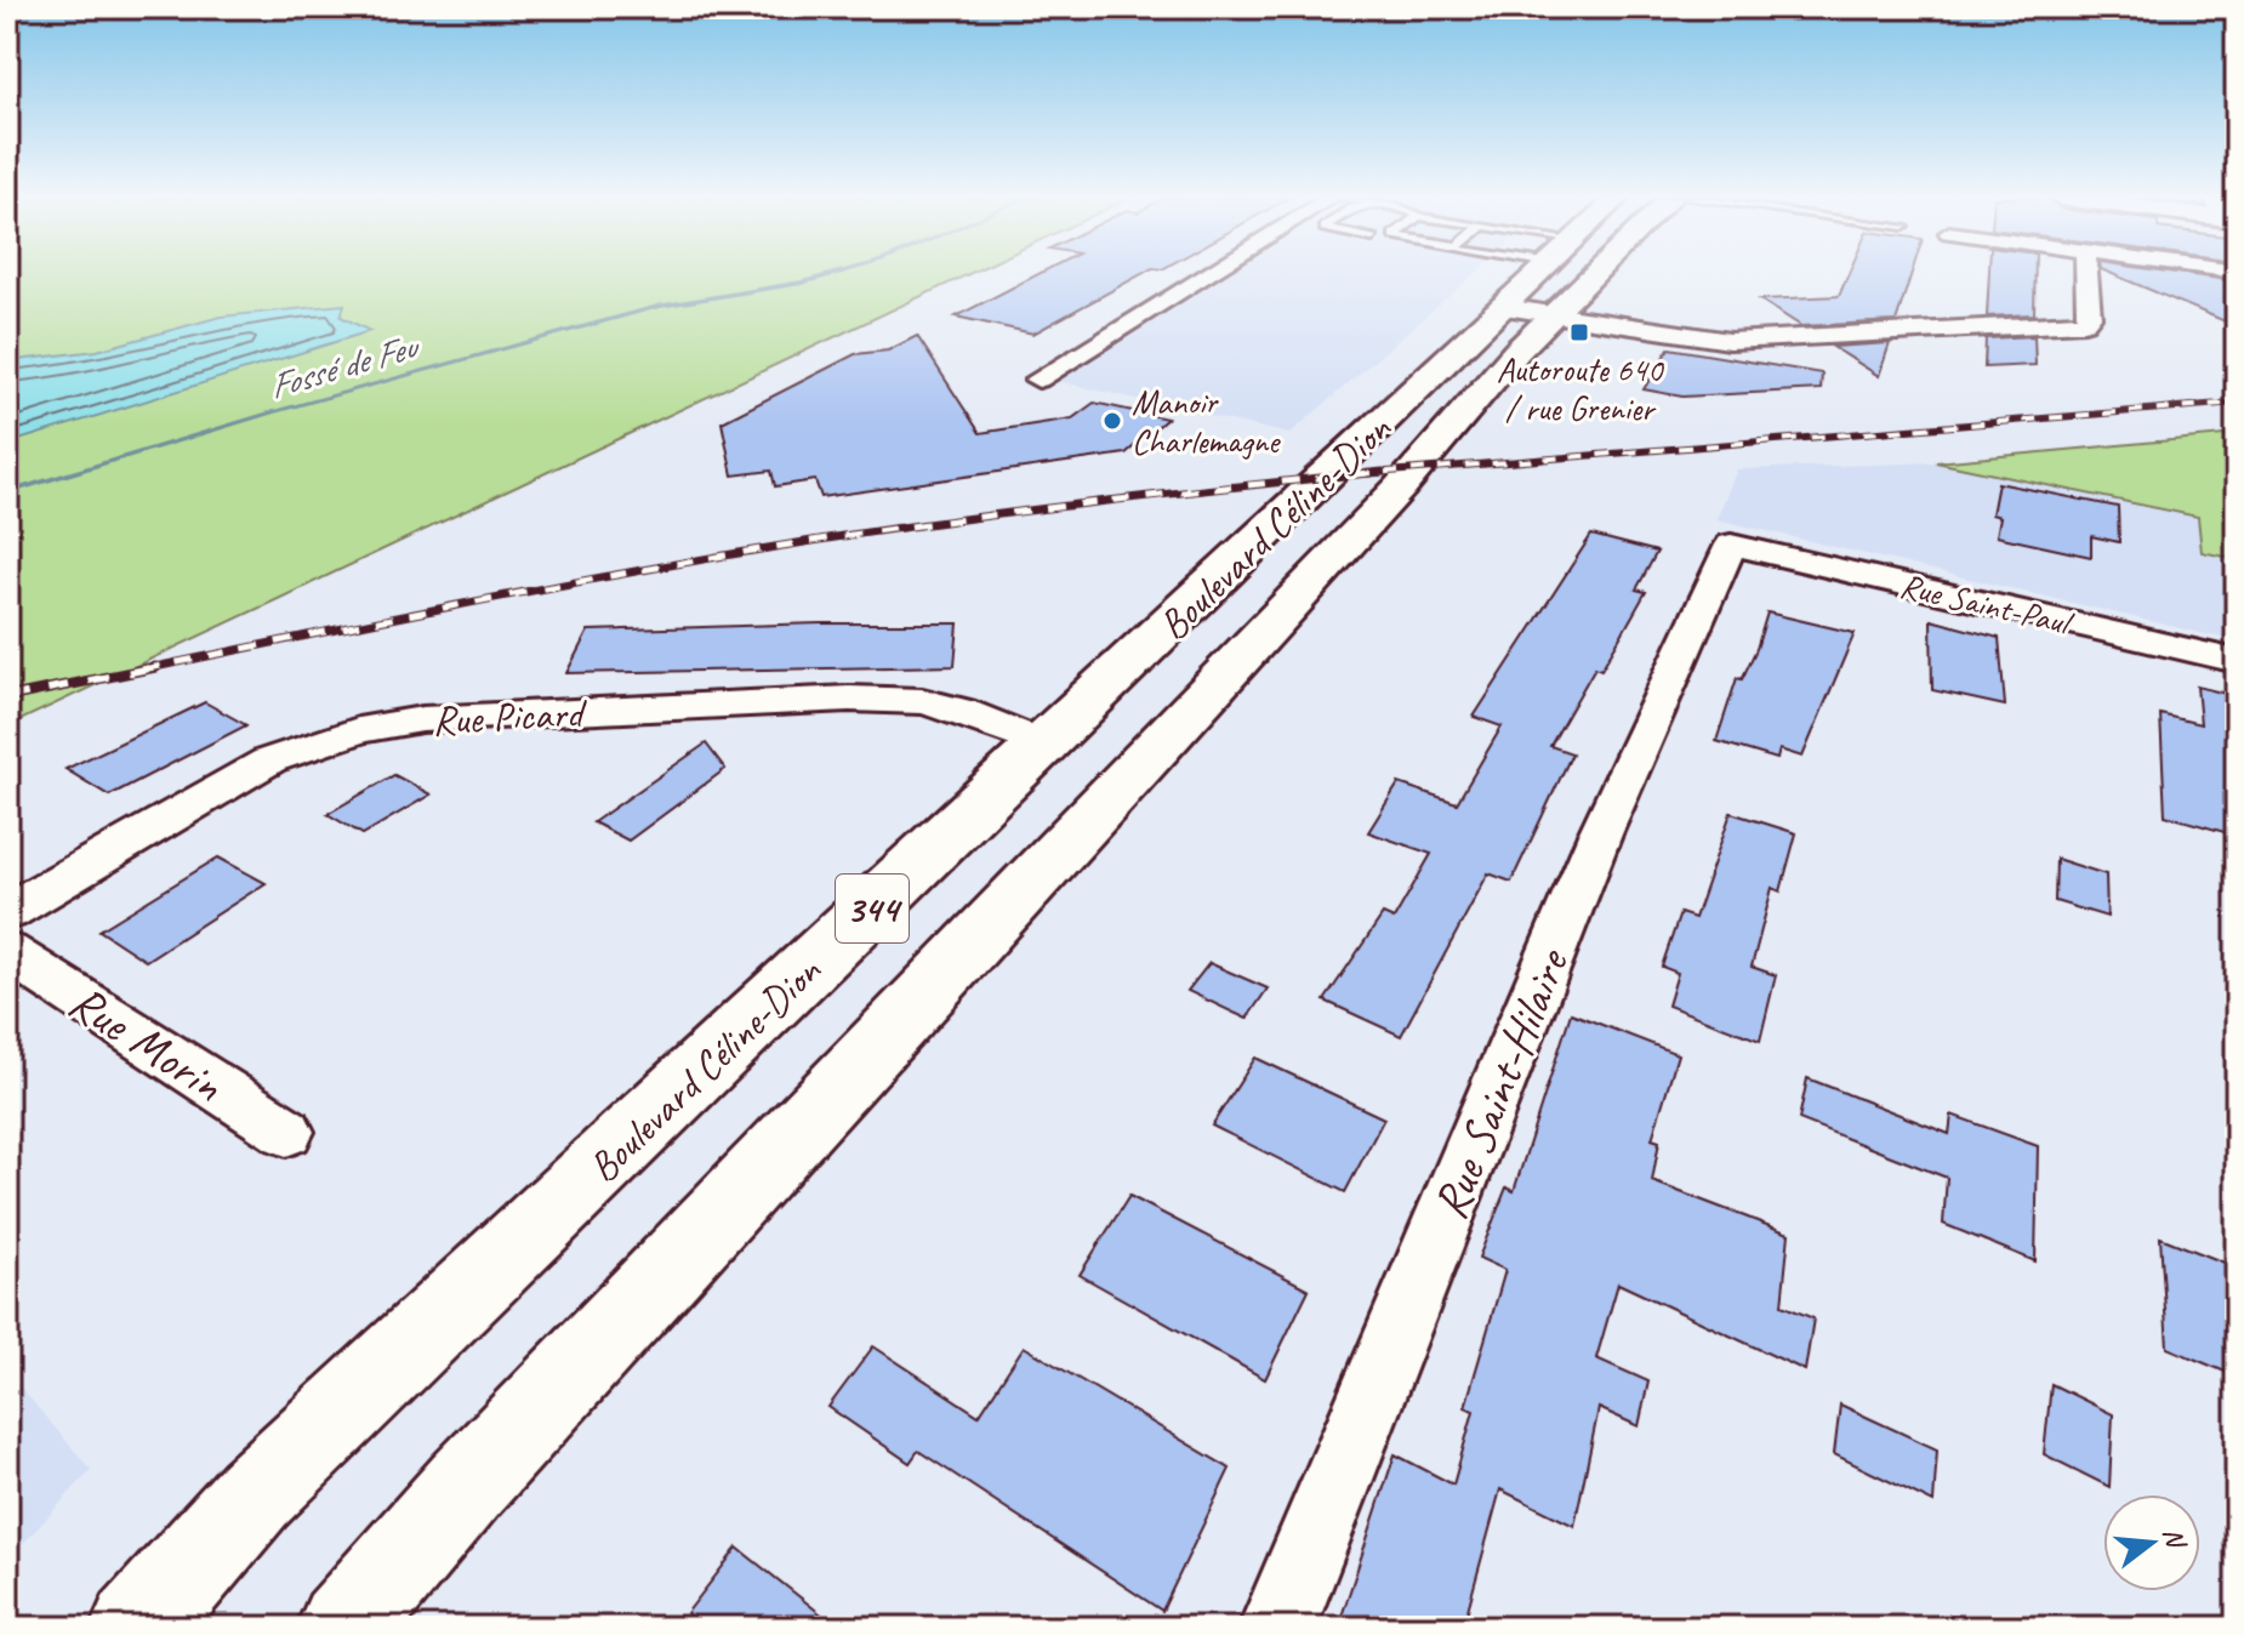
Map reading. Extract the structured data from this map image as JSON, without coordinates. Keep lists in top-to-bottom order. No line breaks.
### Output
{"streets":{"main road":["Boulevard Céline-Dion","344"],"street":["Rue Saint-Paul","Rue Picard","Rue Morin","Rue Saint-Hilaire"]},"crossings":[["Boulevard Céline-Dion","Rue Picard"],["Rue Saint-Paul","Rue Saint-Hilaire"]],"water":["Fossé de Feu"],"places":{"transit":["Autoroute 640 / rue Grenier"],"other":["Manoir Charlemagne"]},"north":"right"}
